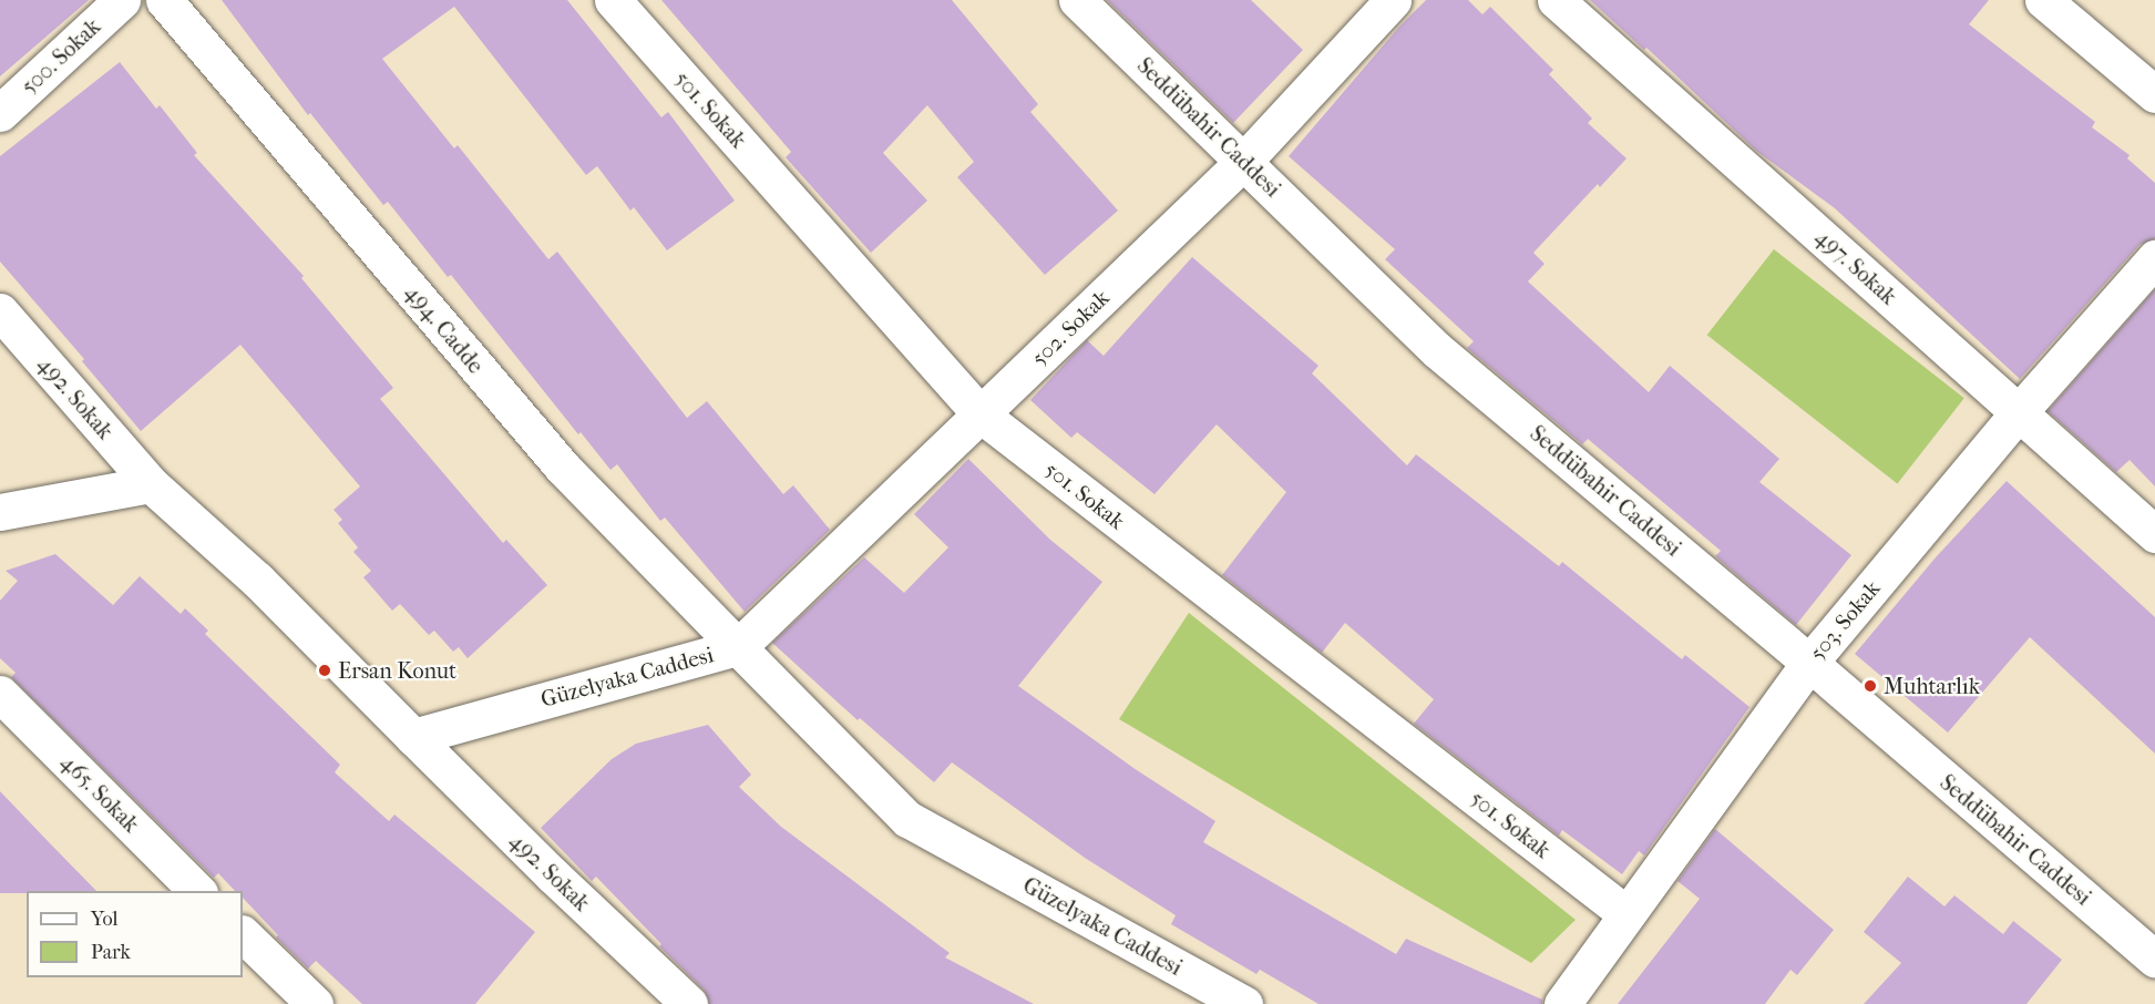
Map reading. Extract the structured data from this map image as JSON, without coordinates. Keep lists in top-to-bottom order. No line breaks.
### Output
{"streets":{"street":["500. Sokak","501. Sokak","Seddübahir Caddesi","497. Sokak","502. Sokak","494. Cadde","492. Sokak","503. Sokak","Güzelyaka Caddesi","465. Sokak"]},"crossings":[["501. Sokak","502. Sokak"],["501. Sokak","503. Sokak"],["Seddübahir Caddesi","502. Sokak"],["Seddübahir Caddesi","503. Sokak"],["497. Sokak","503. Sokak"],["502. Sokak","494. Cadde"],["502. Sokak","Güzelyaka Caddesi"],["494. Cadde","Güzelyaka Caddesi"],["492. Sokak","Güzelyaka Caddesi"]],"places":["Ersan Konut","Muhtarlık"],"legend":["Yol","Park"]}
